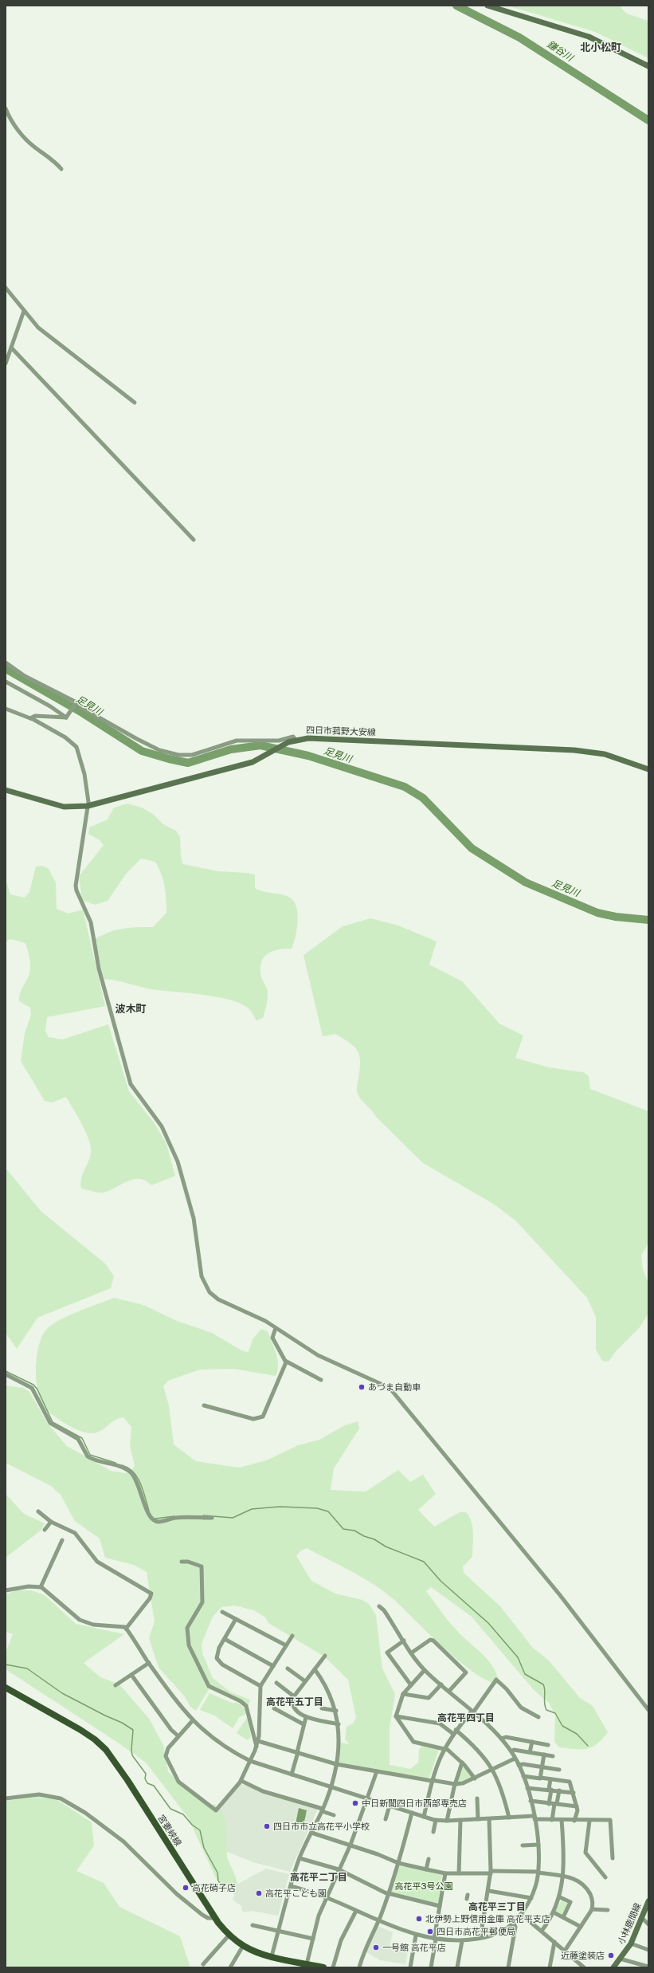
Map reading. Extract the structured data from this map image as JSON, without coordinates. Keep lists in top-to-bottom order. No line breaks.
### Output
{"streets":{"main road":["四日市菰野大安線","宮妻峡線","小林鹿間線"]},"districts":["北小松町","波木町","高花平五丁目","高花平四丁目","高花平二丁目","高花平三丁目"],"water":["鎌谷川","足見川"],"parks":["高花平3号公園"],"places":["あづま自動車","中日新聞四日市西部専売店","四日市市立高花平小学校","高花硝子店","高花平こども園","北伊勢上野信用金庫 高花平支店","四日市高花平郵便局","一号館 高花平店","近藤塗装店"]}
